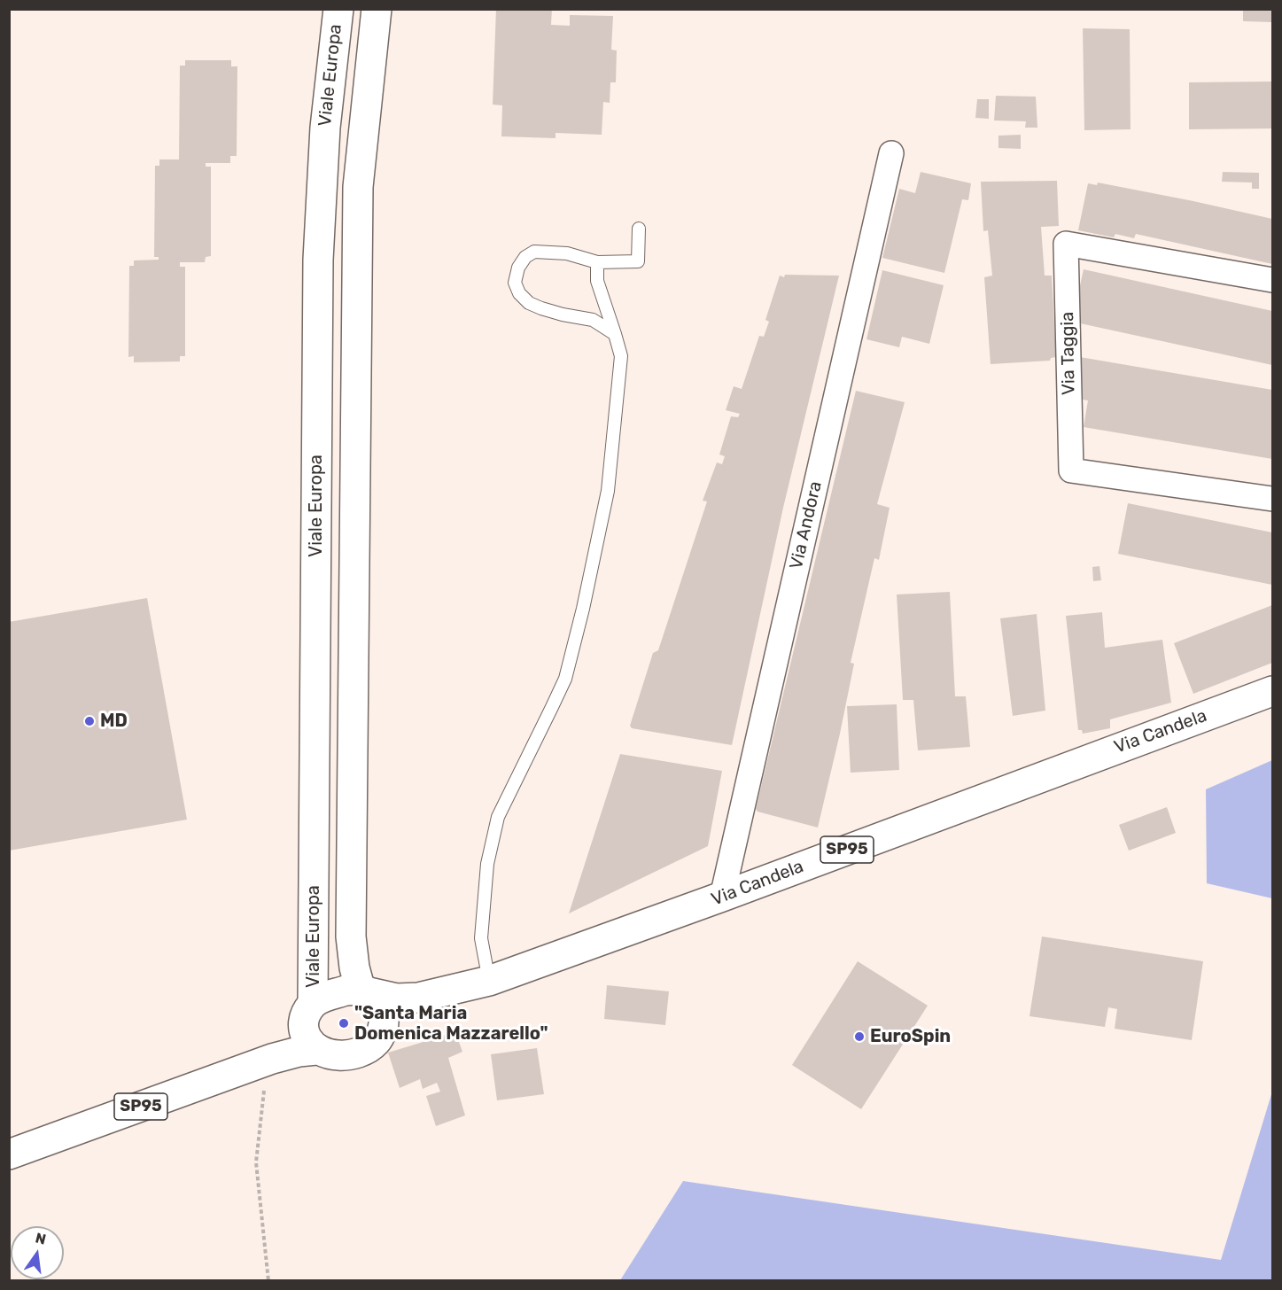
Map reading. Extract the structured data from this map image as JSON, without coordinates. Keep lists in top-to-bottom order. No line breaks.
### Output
{"streets":{"street":["Viale Europa","Via Taggia","Via Andora","Via Candela","SP95"]},"crossings":[["Viale Europa","Via Candela"],["Via Andora","Via Candela"]],"places":["MD","\"Santa Maria Domenica Mazzarello\"","EuroSpin"],"north":"top"}
